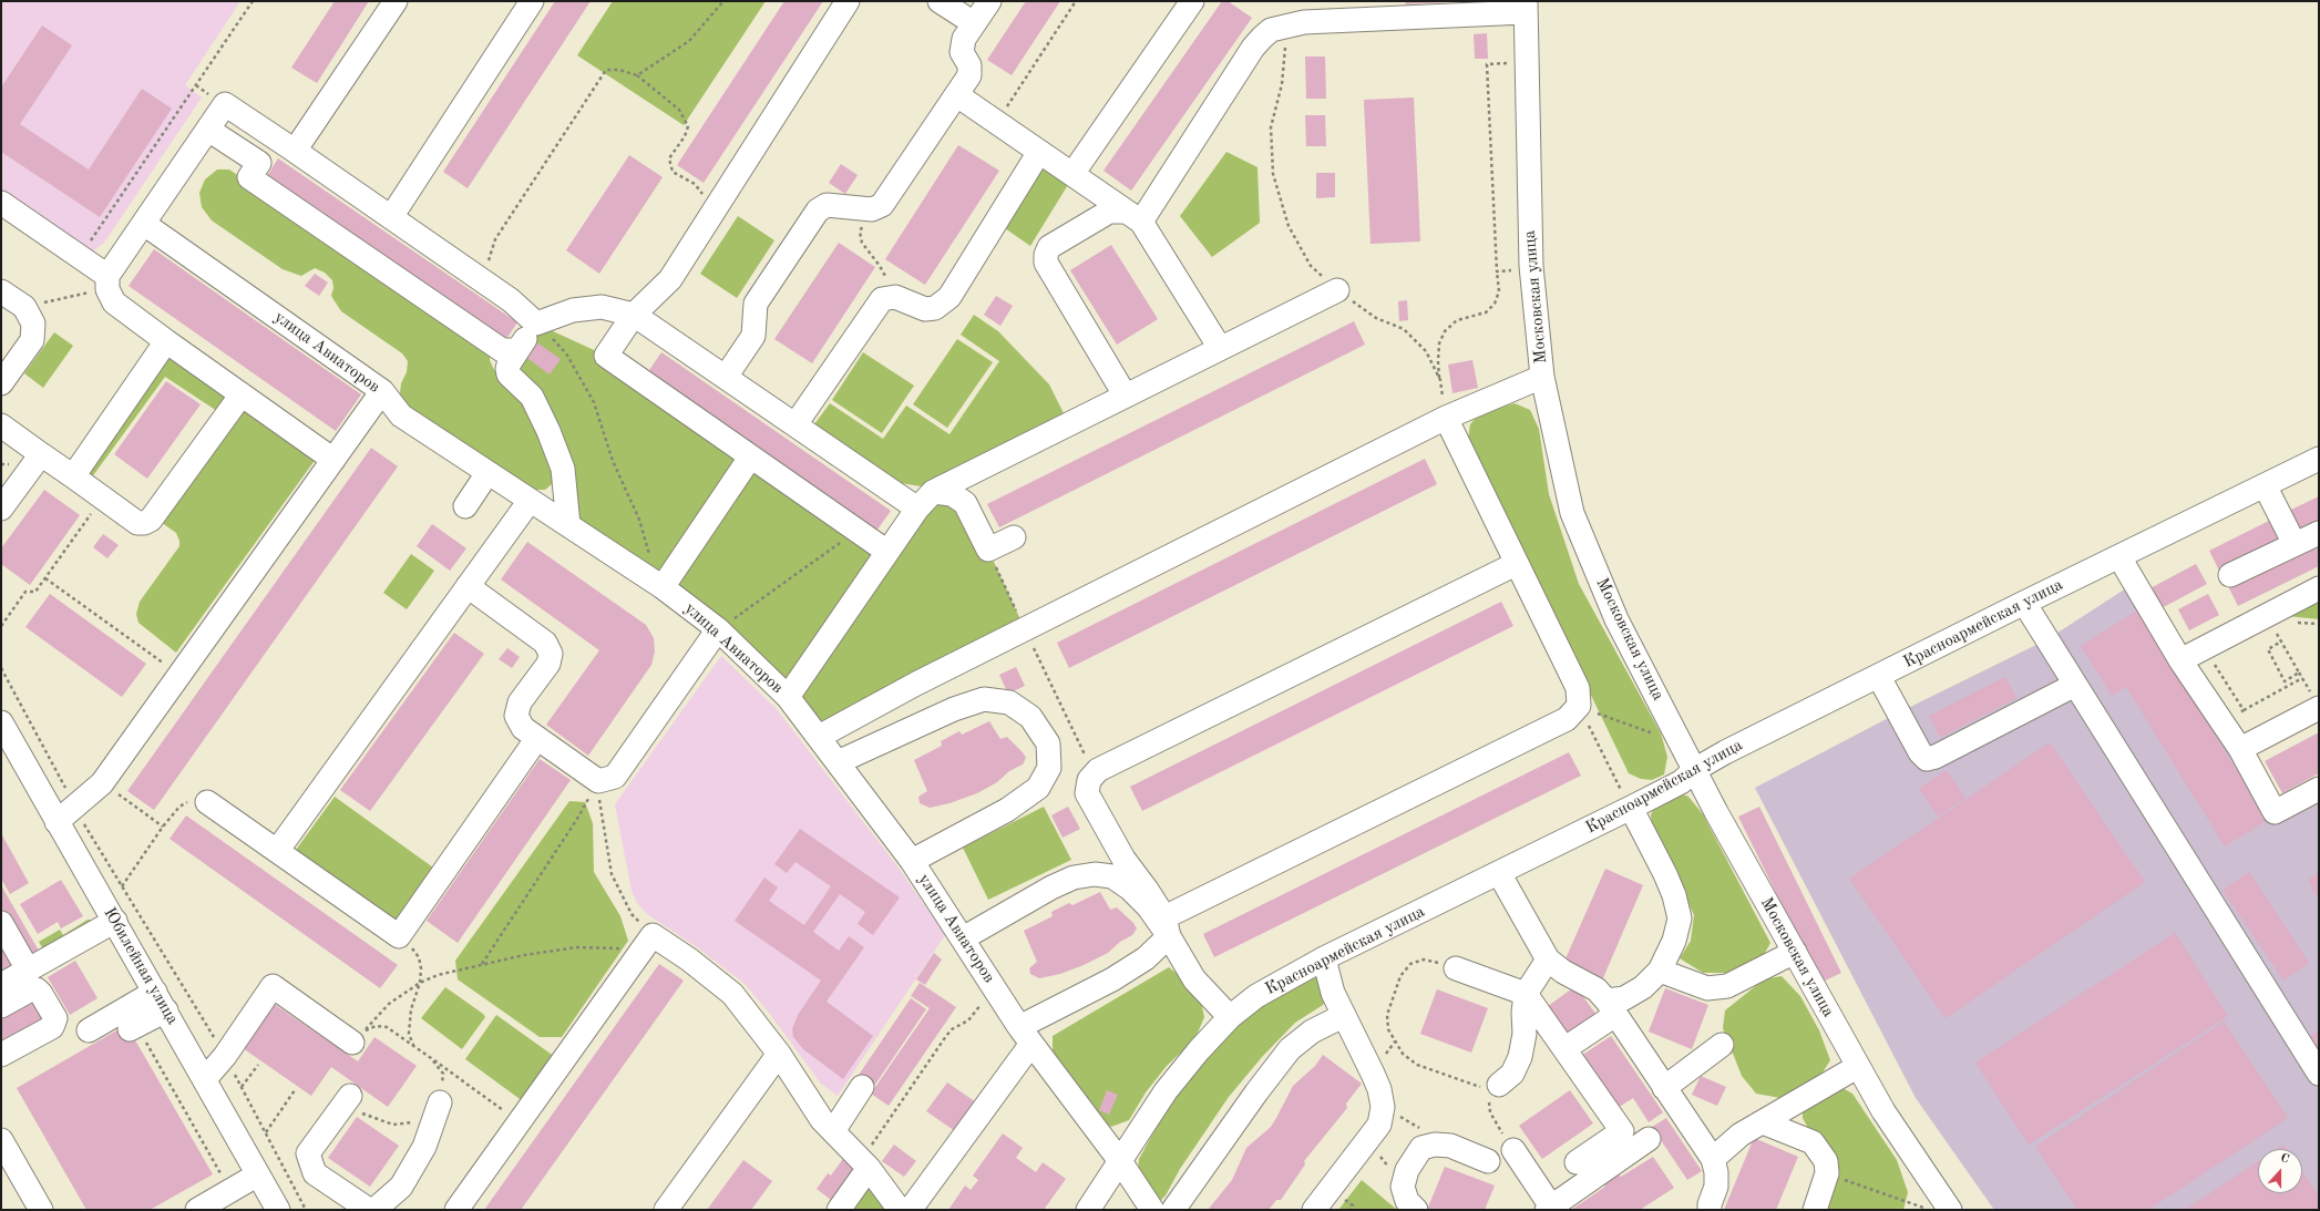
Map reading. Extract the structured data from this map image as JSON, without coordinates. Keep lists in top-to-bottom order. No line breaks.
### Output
{"streets":{"street":["Московская улица","улица Авиаторов","Красноармейская улица","Юбилейная улица"]},"crossings":[["Московская улица","Красноармейская улица"],["улица Авиаторов","Красноармейская улица"]],"north":"top"}
